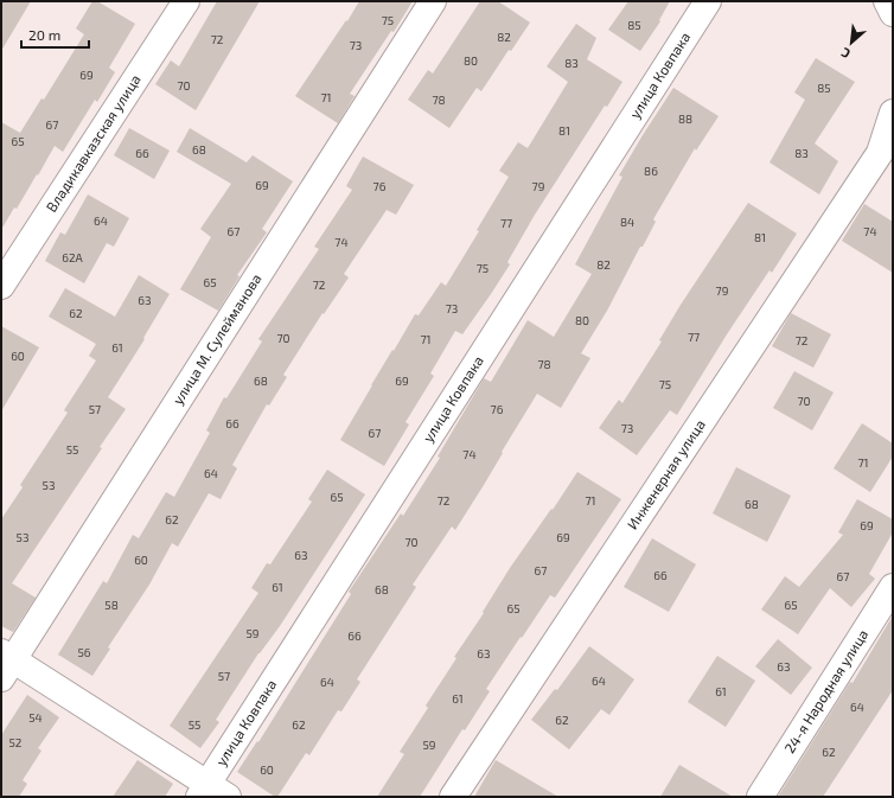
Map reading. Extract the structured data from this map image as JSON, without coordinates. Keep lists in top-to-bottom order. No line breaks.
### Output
{"streets":{"street":["улица Ковпака","Владикавказская улица","улица М. Сулейманова","Инженерная улица","24-я Народная улица"]},"house_numbers":["75","85","82","72","73","80","83","69","70","85","71","78","88","67","81","65","68","66","83","86","69","76","79","64","84","77","67","74","81","74","62А","82","75","65","72","79","63","73","62","80","77","70","71","72","61","60","78","68","69","75","70","57","76","66","73","67","55","74","71","64","53","65","72","71","68","62","69","53","69","70","63","60","67","66","67","61","68","58","65","65","59","66","56","63","63","57","64","64","61","61","64","54","62","55","62","52","59","62","60"],"scale_bar":"20 m","north":"bottom left"}
